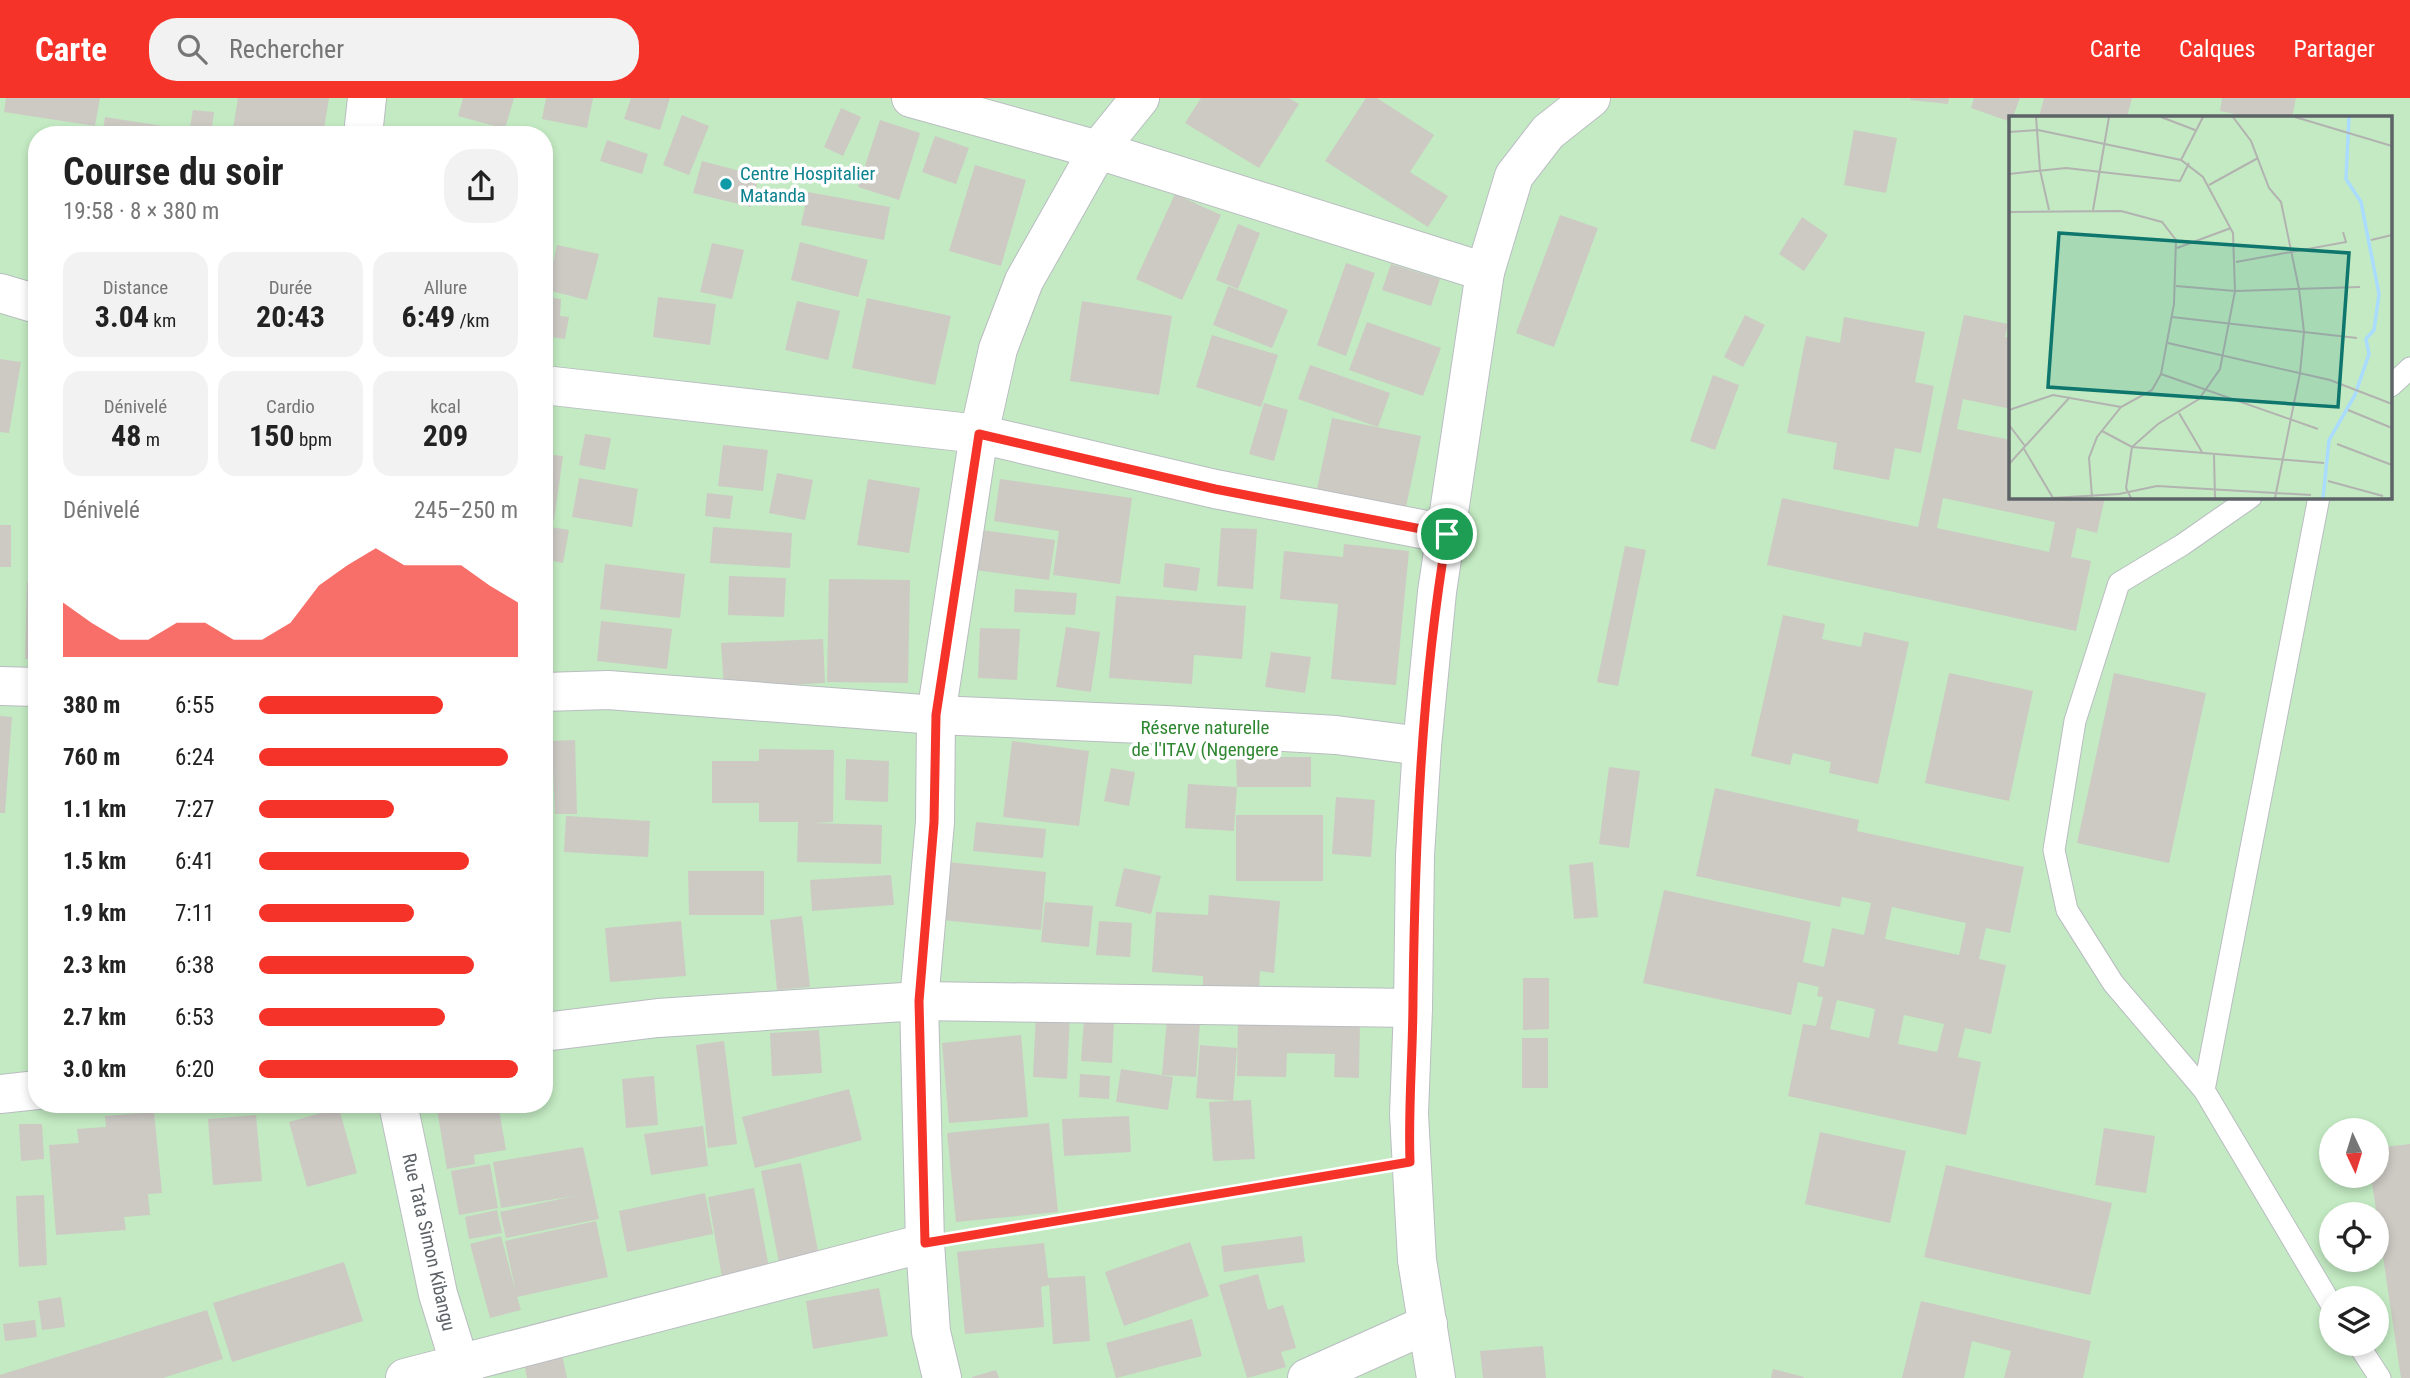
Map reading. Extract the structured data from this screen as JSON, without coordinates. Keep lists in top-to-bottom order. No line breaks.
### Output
{"streets":{"street":["Rue Tata Simon Kibangu"]},"parks":["Réserve naturelle de l'ITAV (Ngengere"],"places":["Centre Hospitalier Matanda"],"north":"bottom","page":{"header":"Carte","search":"Rechercher","nav":["Carte","Calques","Partager"],"heading":["Course du soir","19:58 · 8 × 380 m"],"stats":[["Distance","3.04 km"],["Durée","20:43"],["Allure","6:49 /km"],["Dénivelé","48 m"],["Cardio","150 bpm"],["kcal","209"]],"chart":["Dénivelé","245–250 m"],"list":[{"name":"380 m","note":"6:55"},{"name":"760 m","note":"6:24"},{"name":"1.1 km","note":"7:27"},{"name":"1.5 km","note":"6:41"},{"name":"1.9 km","note":"7:11"},{"name":"2.3 km","note":"6:38"},{"name":"2.7 km","note":"6:53"},{"name":"3.0 km","note":"6:20"}]}}
